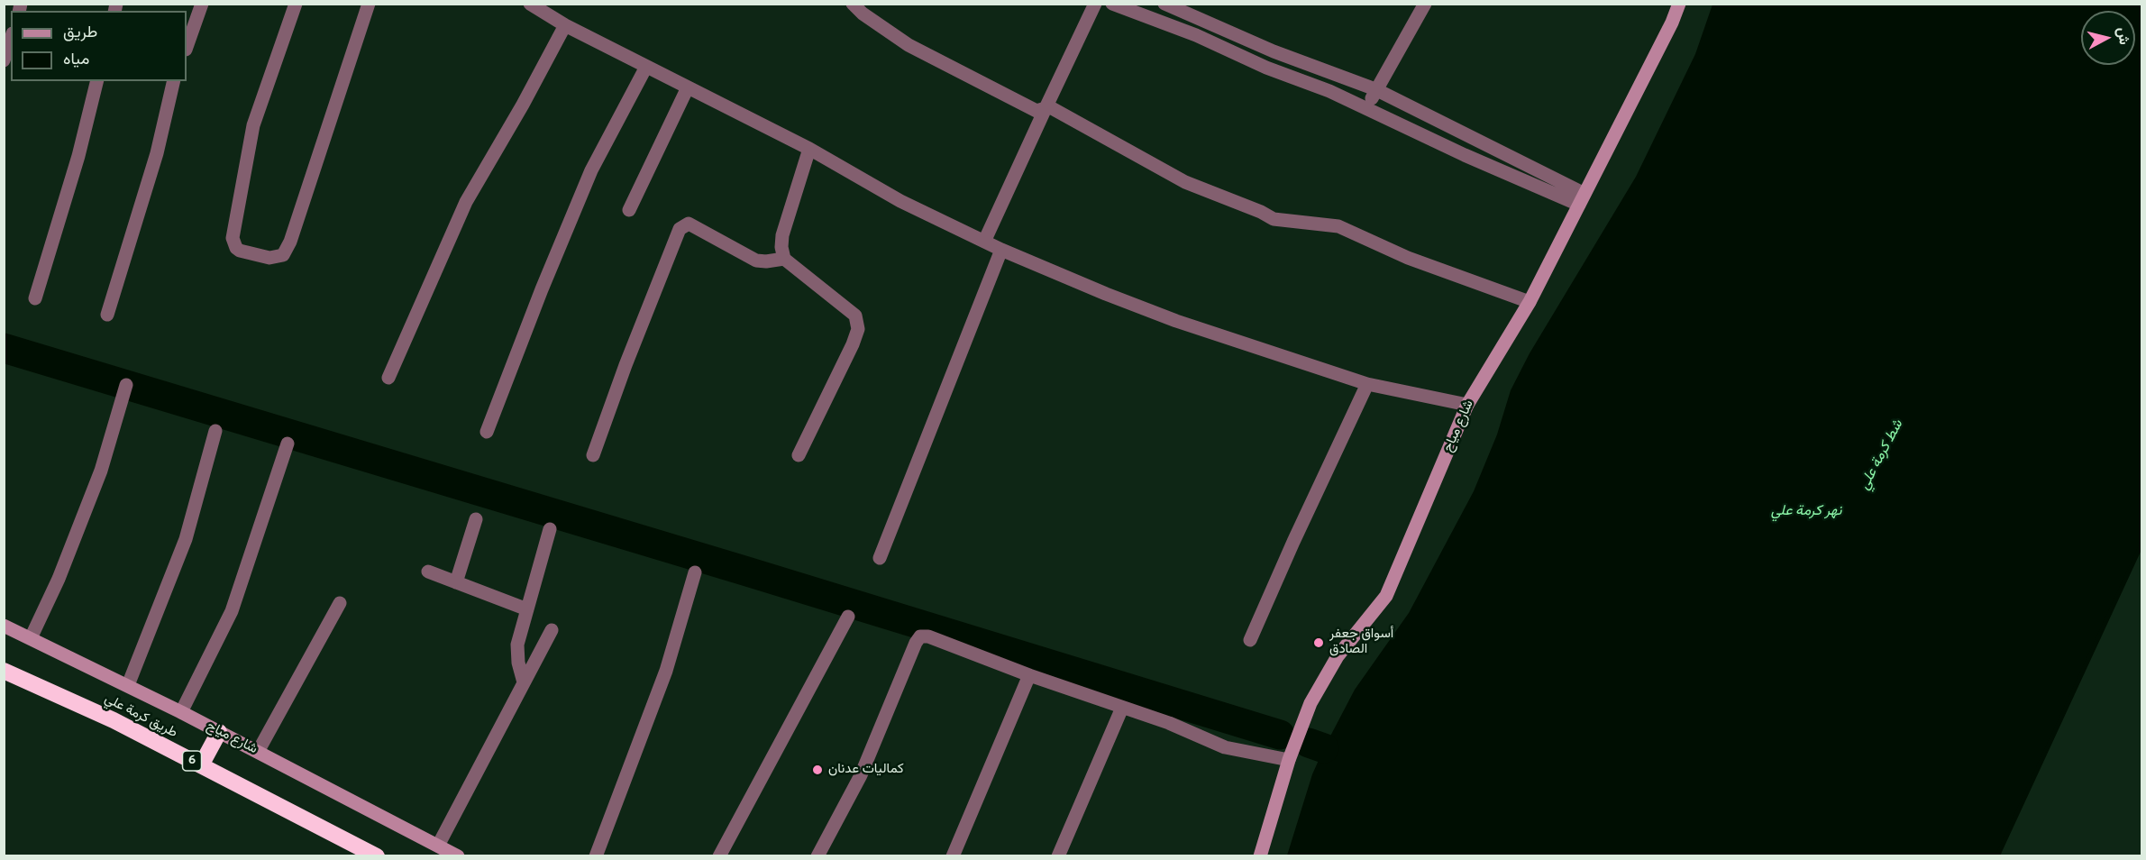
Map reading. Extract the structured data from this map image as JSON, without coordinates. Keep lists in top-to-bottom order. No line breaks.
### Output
{"streets":{"highway":["طريق كرمة علي","6"],"street":["شارع مياح"]},"water":["شط كرمة علي","نهر كرمة علي"],"places":["أسواق جعفر الصادق","كماليات عدنان"],"legend":["طريق","مياه"],"north":"right"}
